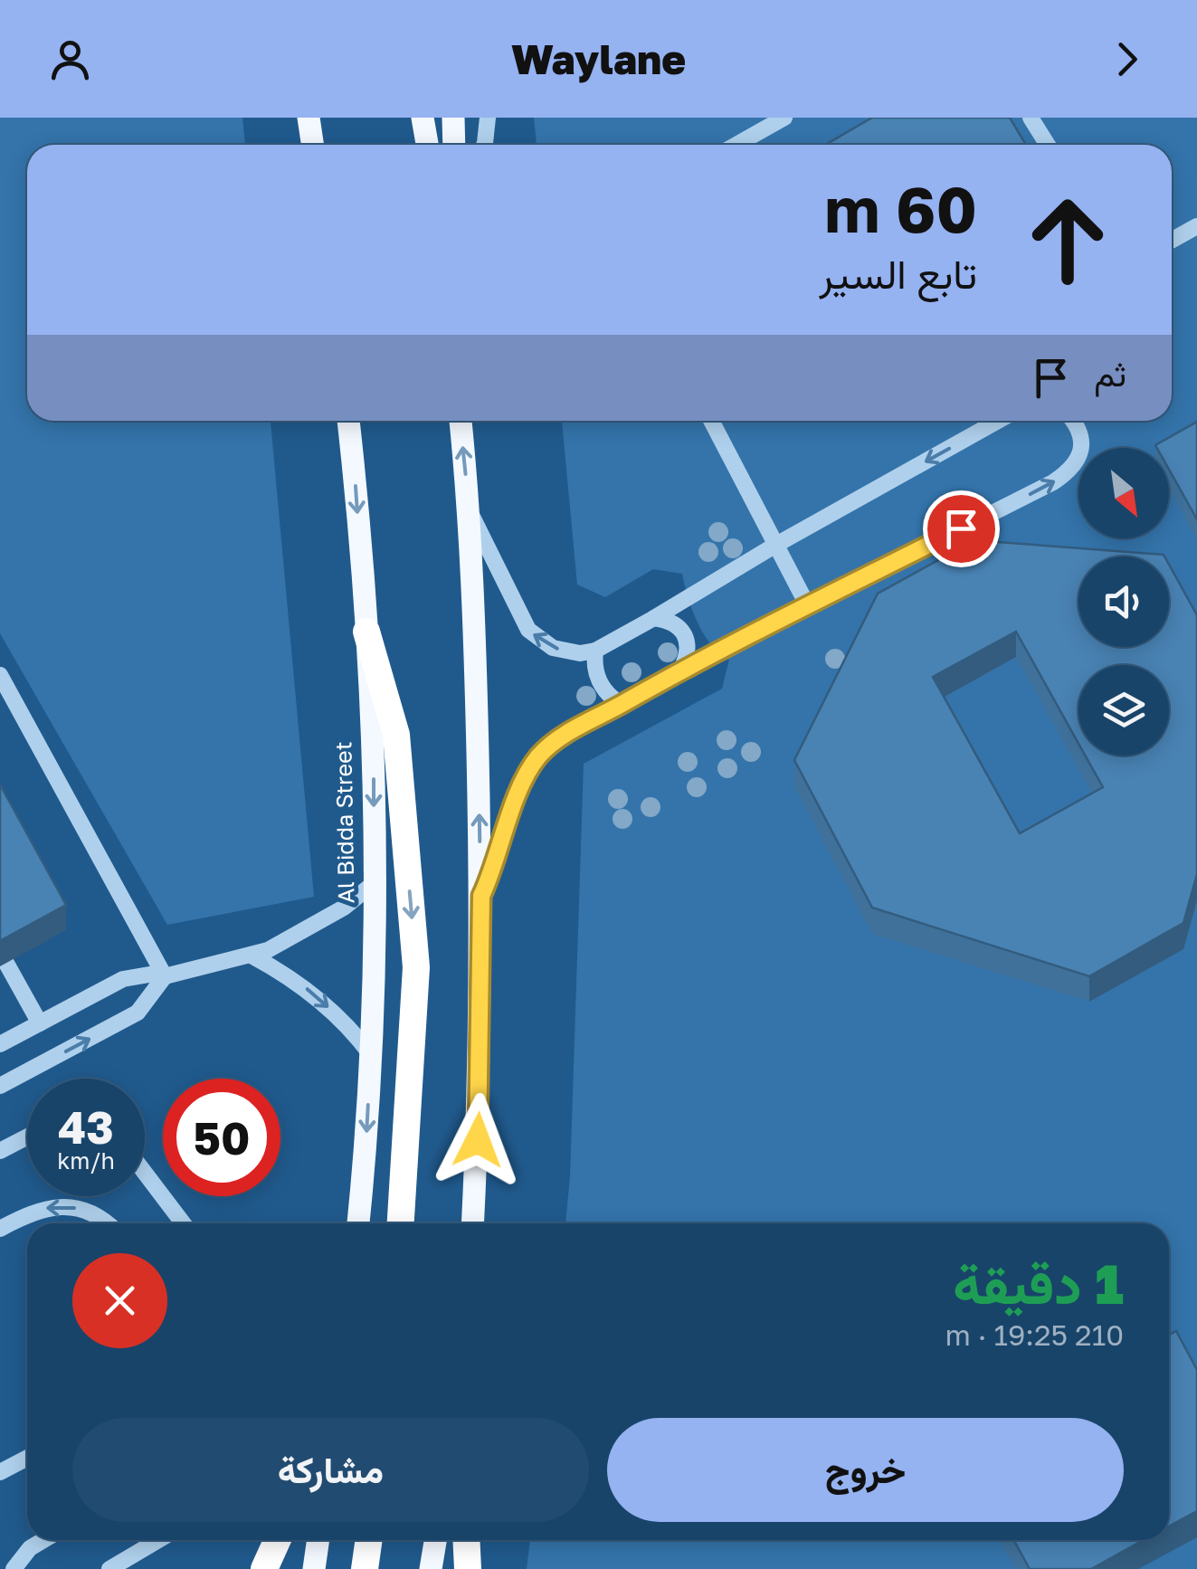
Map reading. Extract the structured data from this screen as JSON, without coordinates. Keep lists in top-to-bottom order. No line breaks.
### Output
{"streets":{"main road":["Al Bidda Street"]},"north":"bottom right","page":{"header":"Waylane","turn":["60 m","تابع السير"],"then":"ثم","speed":"43 km/h","limit":"50","heading":["1 دقيقة","210 m · 19:25"],"buttons":["خروج","مشاركة"]}}
